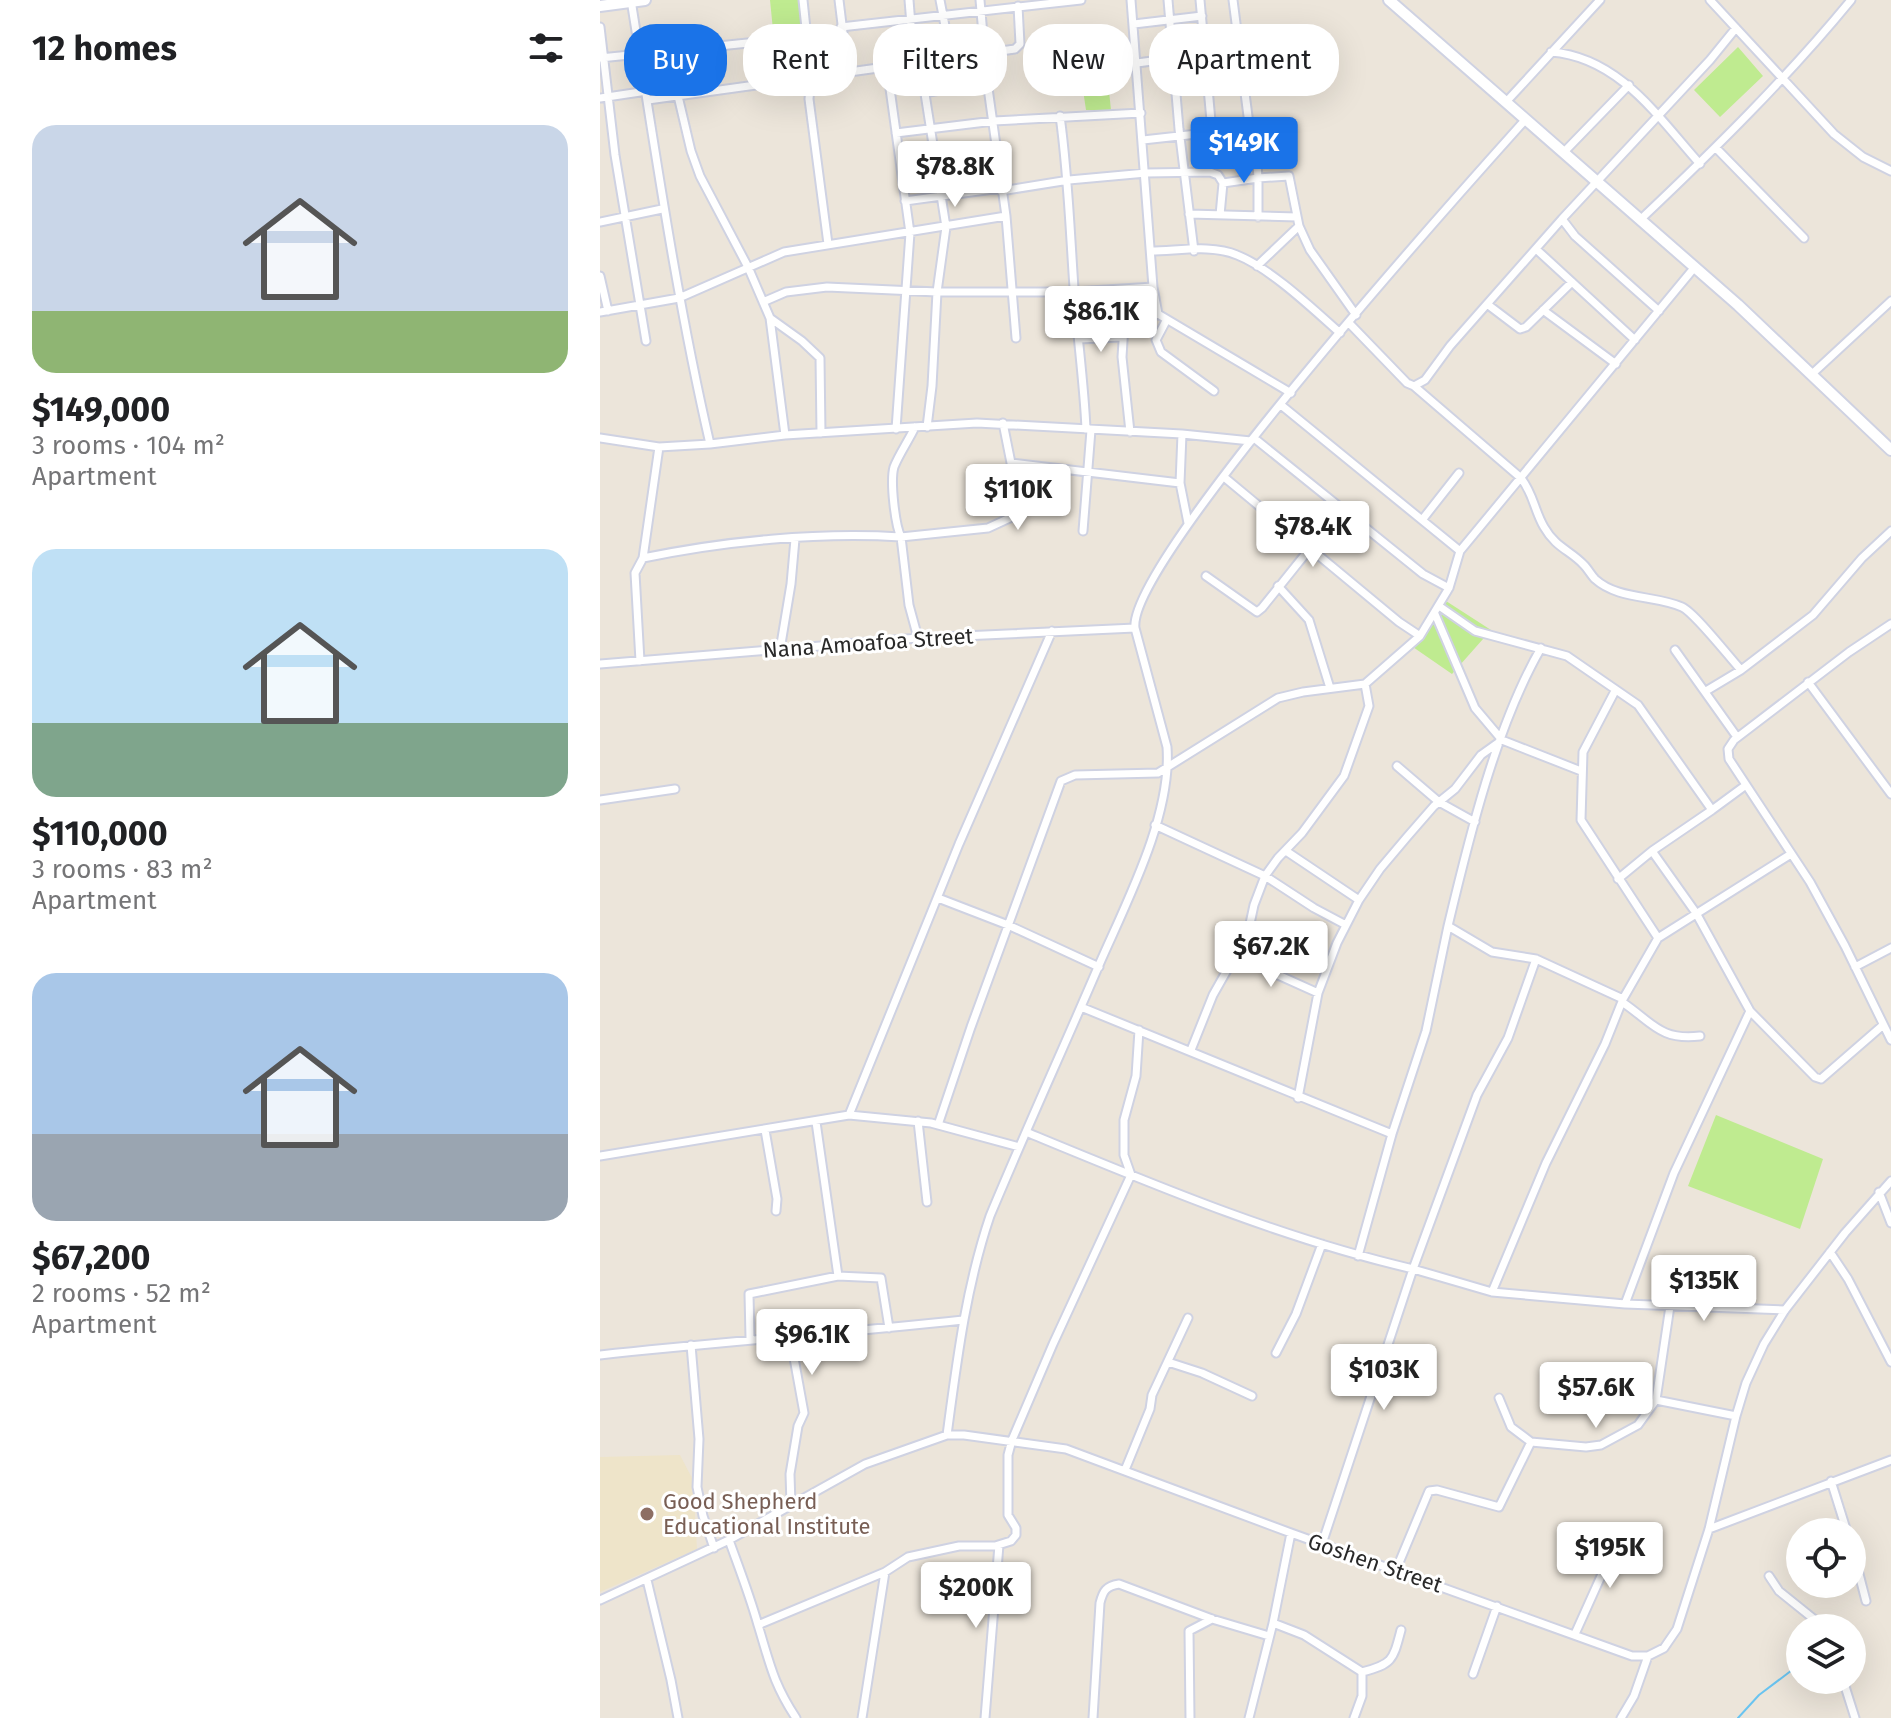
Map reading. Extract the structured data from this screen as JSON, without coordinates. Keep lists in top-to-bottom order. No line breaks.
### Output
{"streets":{"street":["Nana Amoafoa Street","Goshen Street"]},"places":["Good Shepherd Educational Institute"],"page":{"heading":"12 homes","chip":["Buy","Rent","Filters","New","Apartment"],"list":[{"name":"$149,000","note":"3 rooms · 104 m² · Apartment"},{"name":"$110,000","note":"3 rooms · 83 m² · Apartment"},{"name":"$67,200","note":"2 rooms · 52 m² · Apartment"}],"price":["$149K","$78.8K","$86.1K","$110K","$78.4K","$67.2K","$135K","$96.1K","$103K","$57.6K","$195K","$200K"]}}
